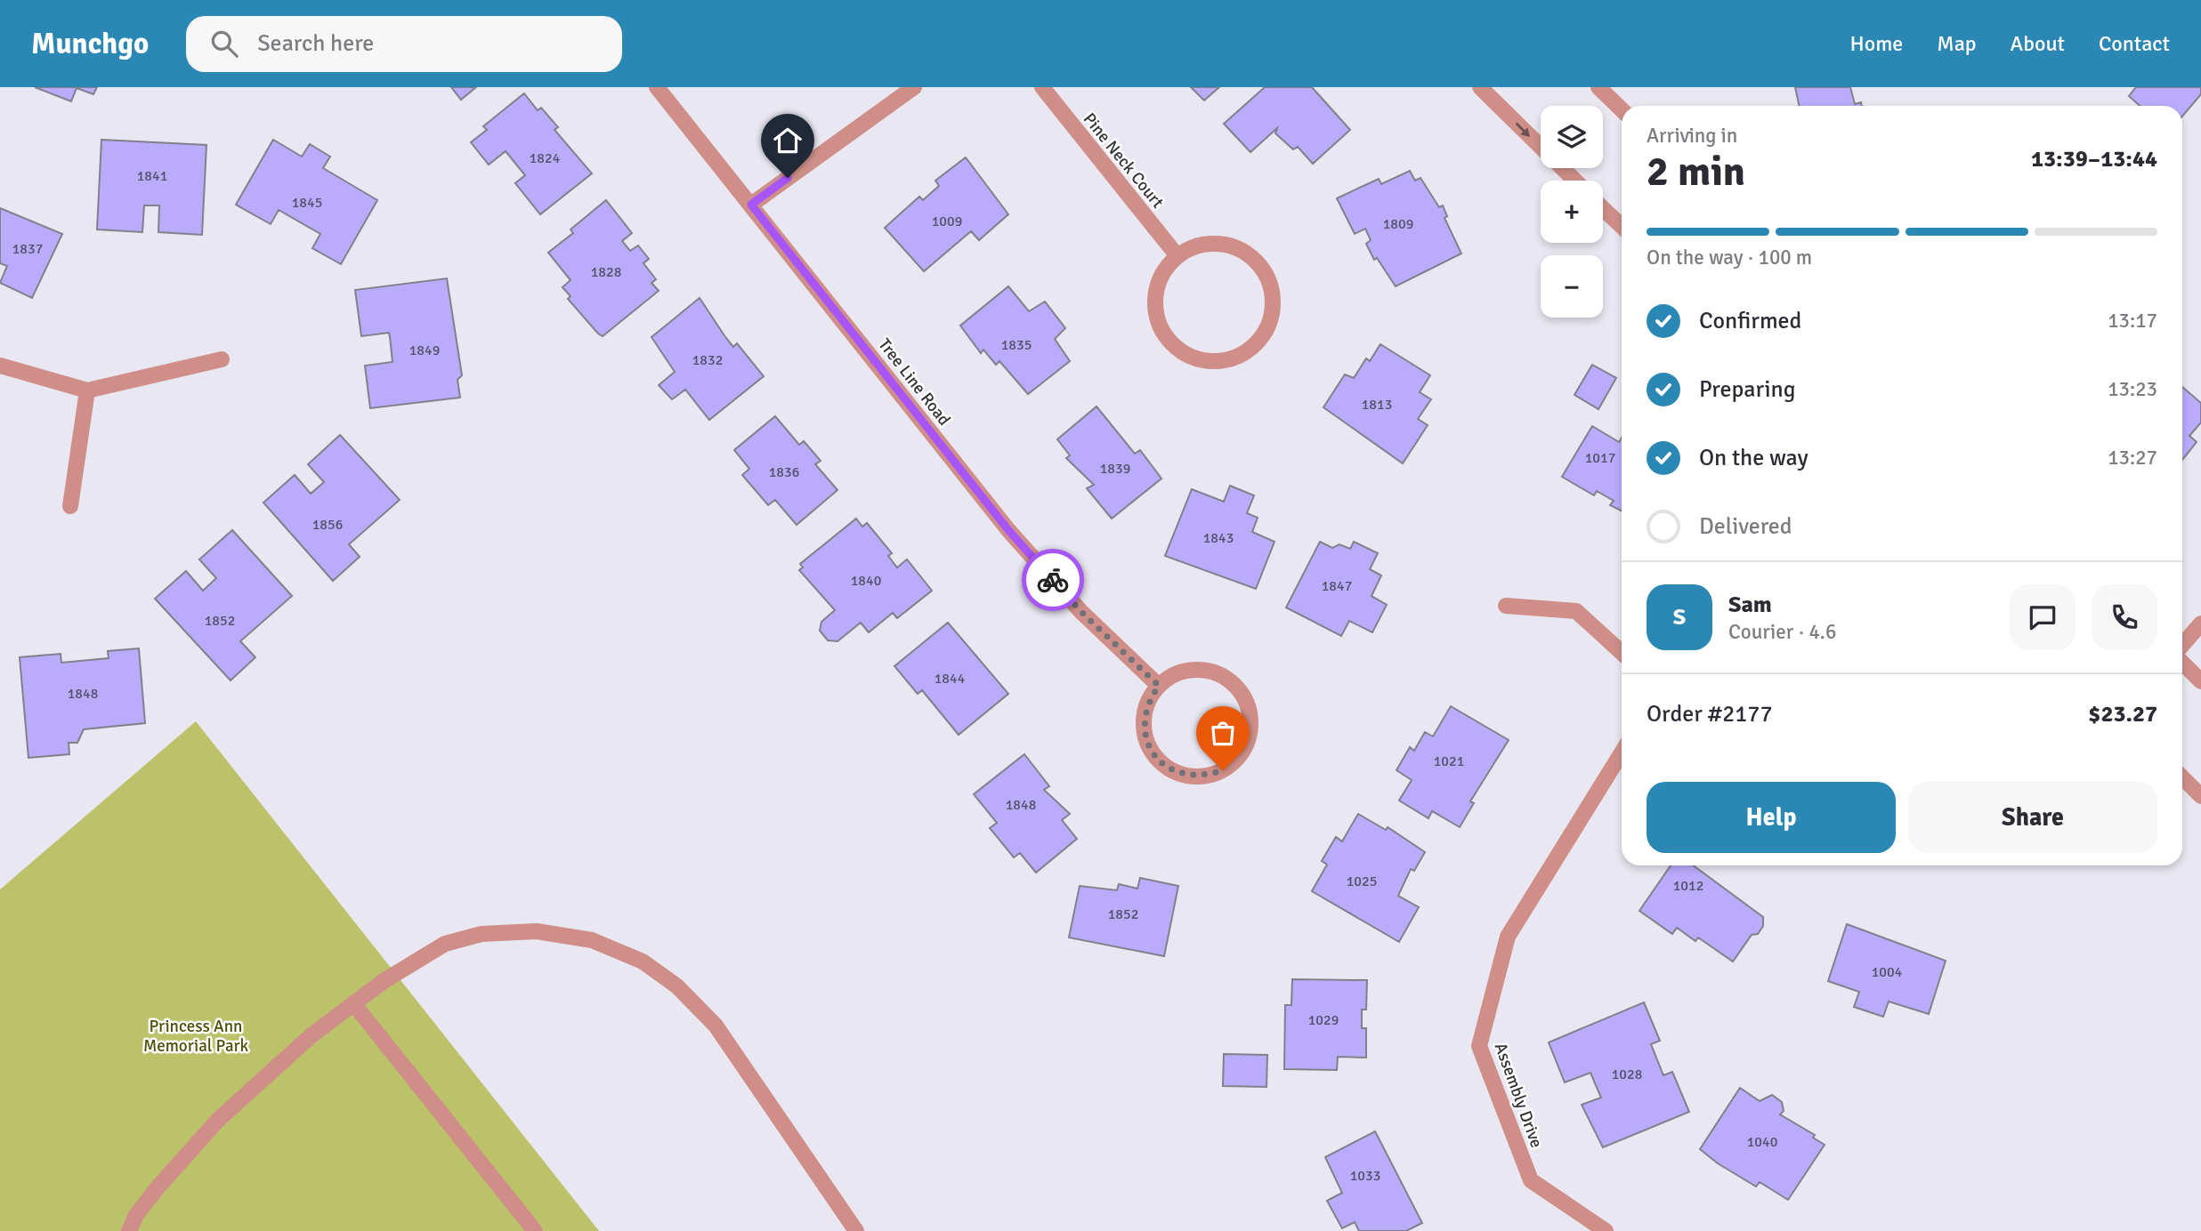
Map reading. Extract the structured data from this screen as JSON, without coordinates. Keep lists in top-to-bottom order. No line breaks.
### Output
{"streets":{"street":["Pine Neck Court","Tree Line Road","Assembly Drive"]},"parks":["Princess Ann Memorial Park"],"house_numbers":["1824","1841","1845","1009","1809","1837","1828","1835","1849","1832","1813","1017","1839","1836","1856","1843","1840","1847","1852","1844","1848","1021","1848","1025","1012","1852","1004","1029","1028","1040","1033"],"page":{"header":"Munchgo","search":"Search here","nav":["Home","Map","About","Contact"],"map_buttons":["+","−"],"heading":["2 min","Arriving in","13:39–13:44"],"panel":["Sam","Courier · 4.6","Order #2177","$23.27"],"bar":"On the way · 100 m","list":[["Confirmed","13:17"],["Preparing","13:23"],["On the way","13:27"],"Delivered"],"round":"S","buttons":["Help","Share"]}}
